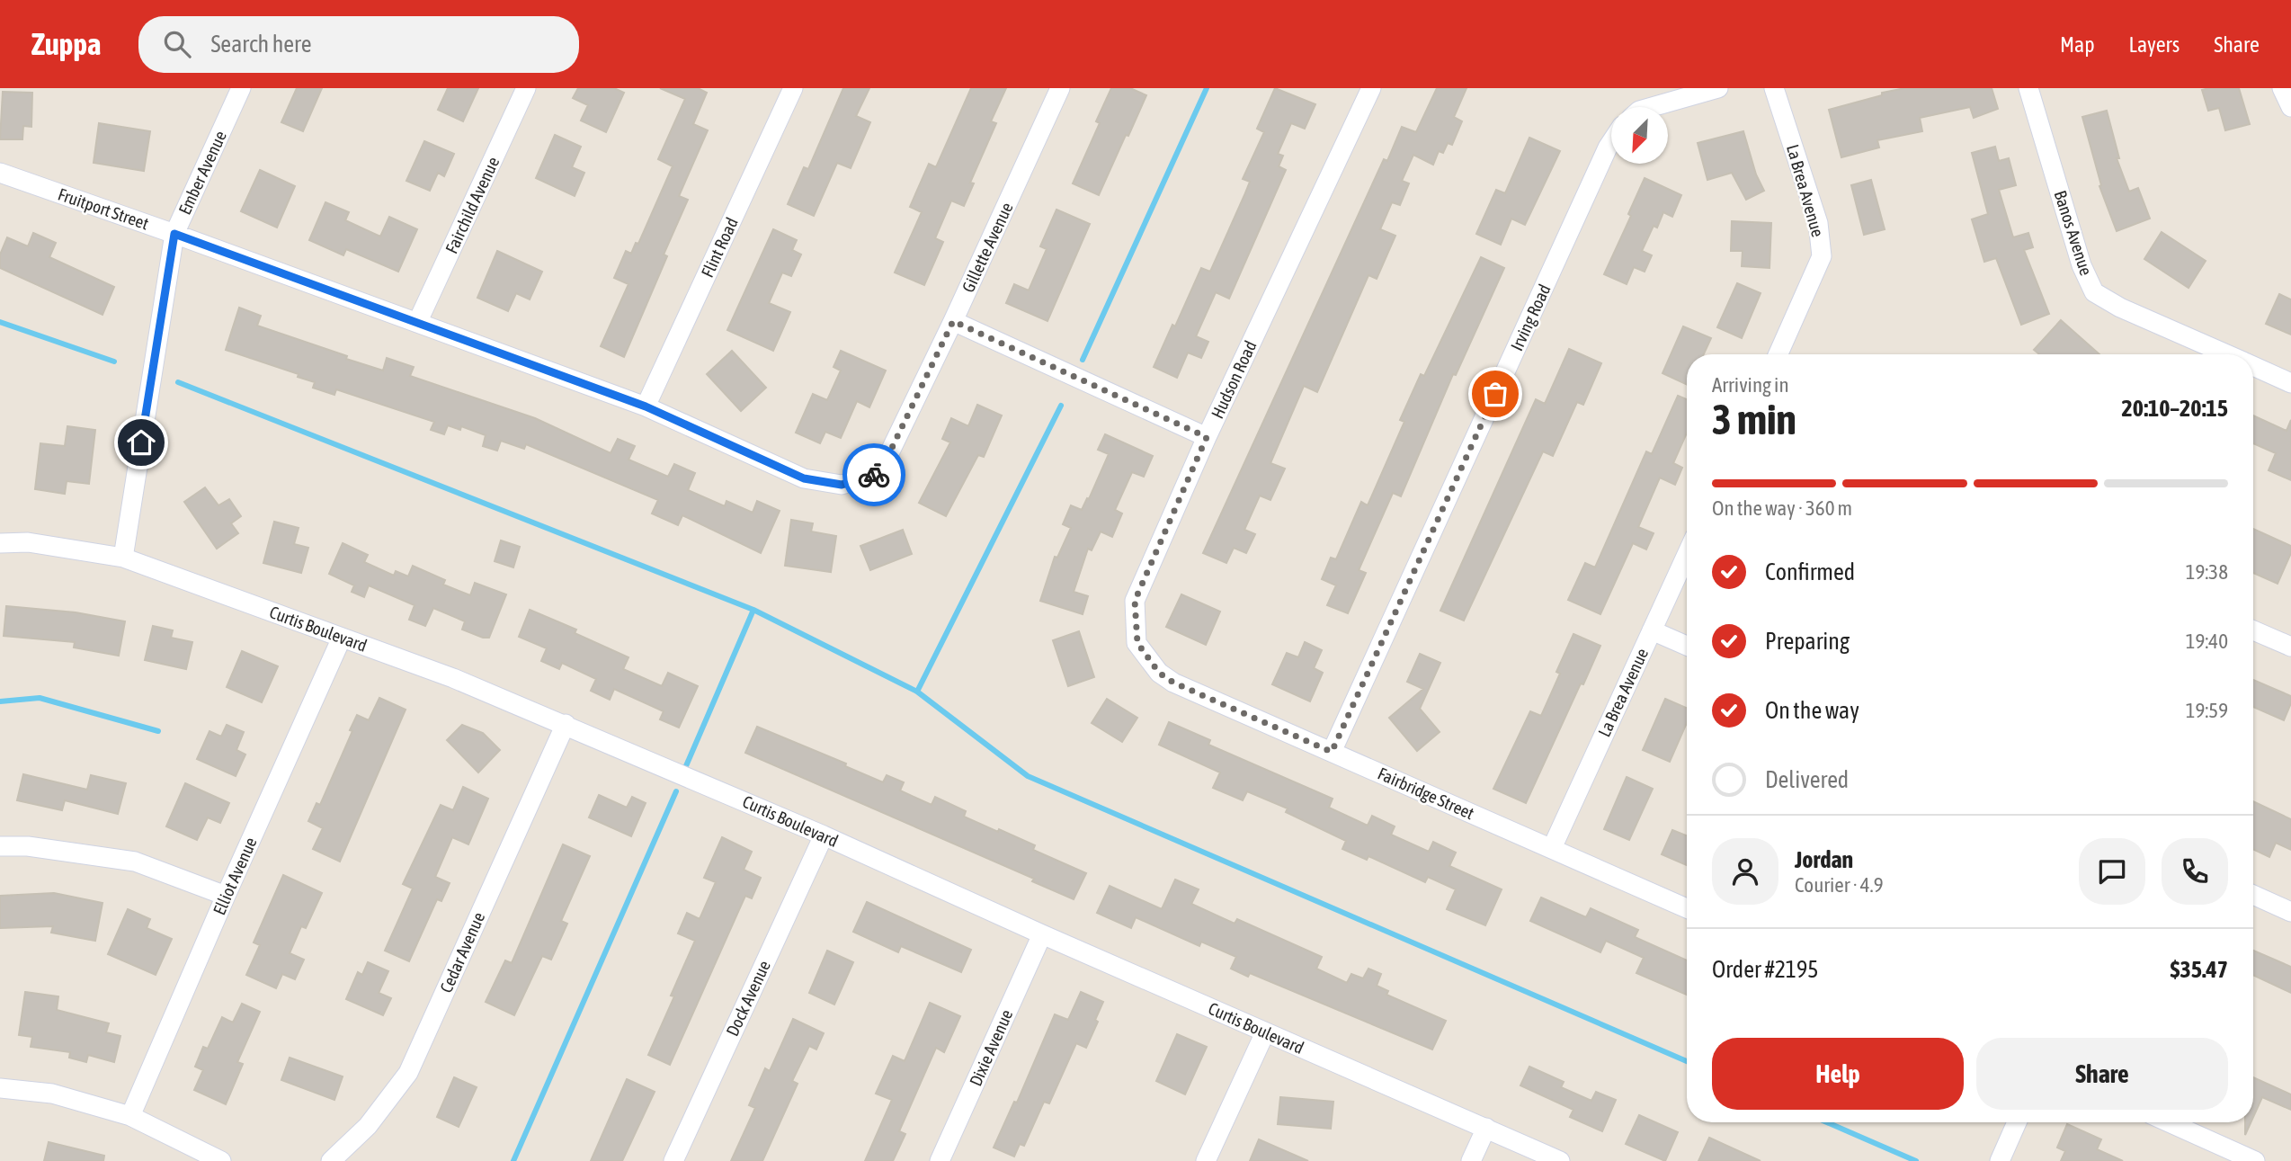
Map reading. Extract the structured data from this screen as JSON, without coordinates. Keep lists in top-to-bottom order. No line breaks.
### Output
{"streets":{"street":["Ember Avenue","La Brea Avenue","Fairchild Avenue","Fruitport Street","Banos Avenue","Flint Road","Gillette Avenue","Irving Road","Hudson Road","Curtis Boulevard","Fairbridge Street","Elliot Avenue","Cedar Avenue","Dock Avenue","Dixie Avenue"]},"crossings":[["Ember Avenue","Fruitport Street"],["Ember Avenue","Curtis Boulevard"],["La Brea Avenue","Fairbridge Street"],["Fairchild Avenue","Fruitport Street"],["Fruitport Street","Flint Road"],["Fruitport Street","Gillette Avenue"],["Irving Road","Fairbridge Street"],["Hudson Road","Fairbridge Street"],["Curtis Boulevard","Elliot Avenue"],["Curtis Boulevard","Cedar Avenue"],["Curtis Boulevard","Dock Avenue"],["Curtis Boulevard","Dixie Avenue"]],"north":"bottom left","page":{"header":"Zuppa","search":"Search here","nav":["Map","Layers","Share"],"heading":["3 min","Arriving in","20:10–20:15"],"panel":["Jordan","Courier · 4.9","Order #2195","$35.47"],"bar":"On the way · 360 m","list":[["Confirmed","19:38"],["Preparing","19:40"],["On the way","19:59"],"Delivered"],"buttons":["Help","Share"]}}
